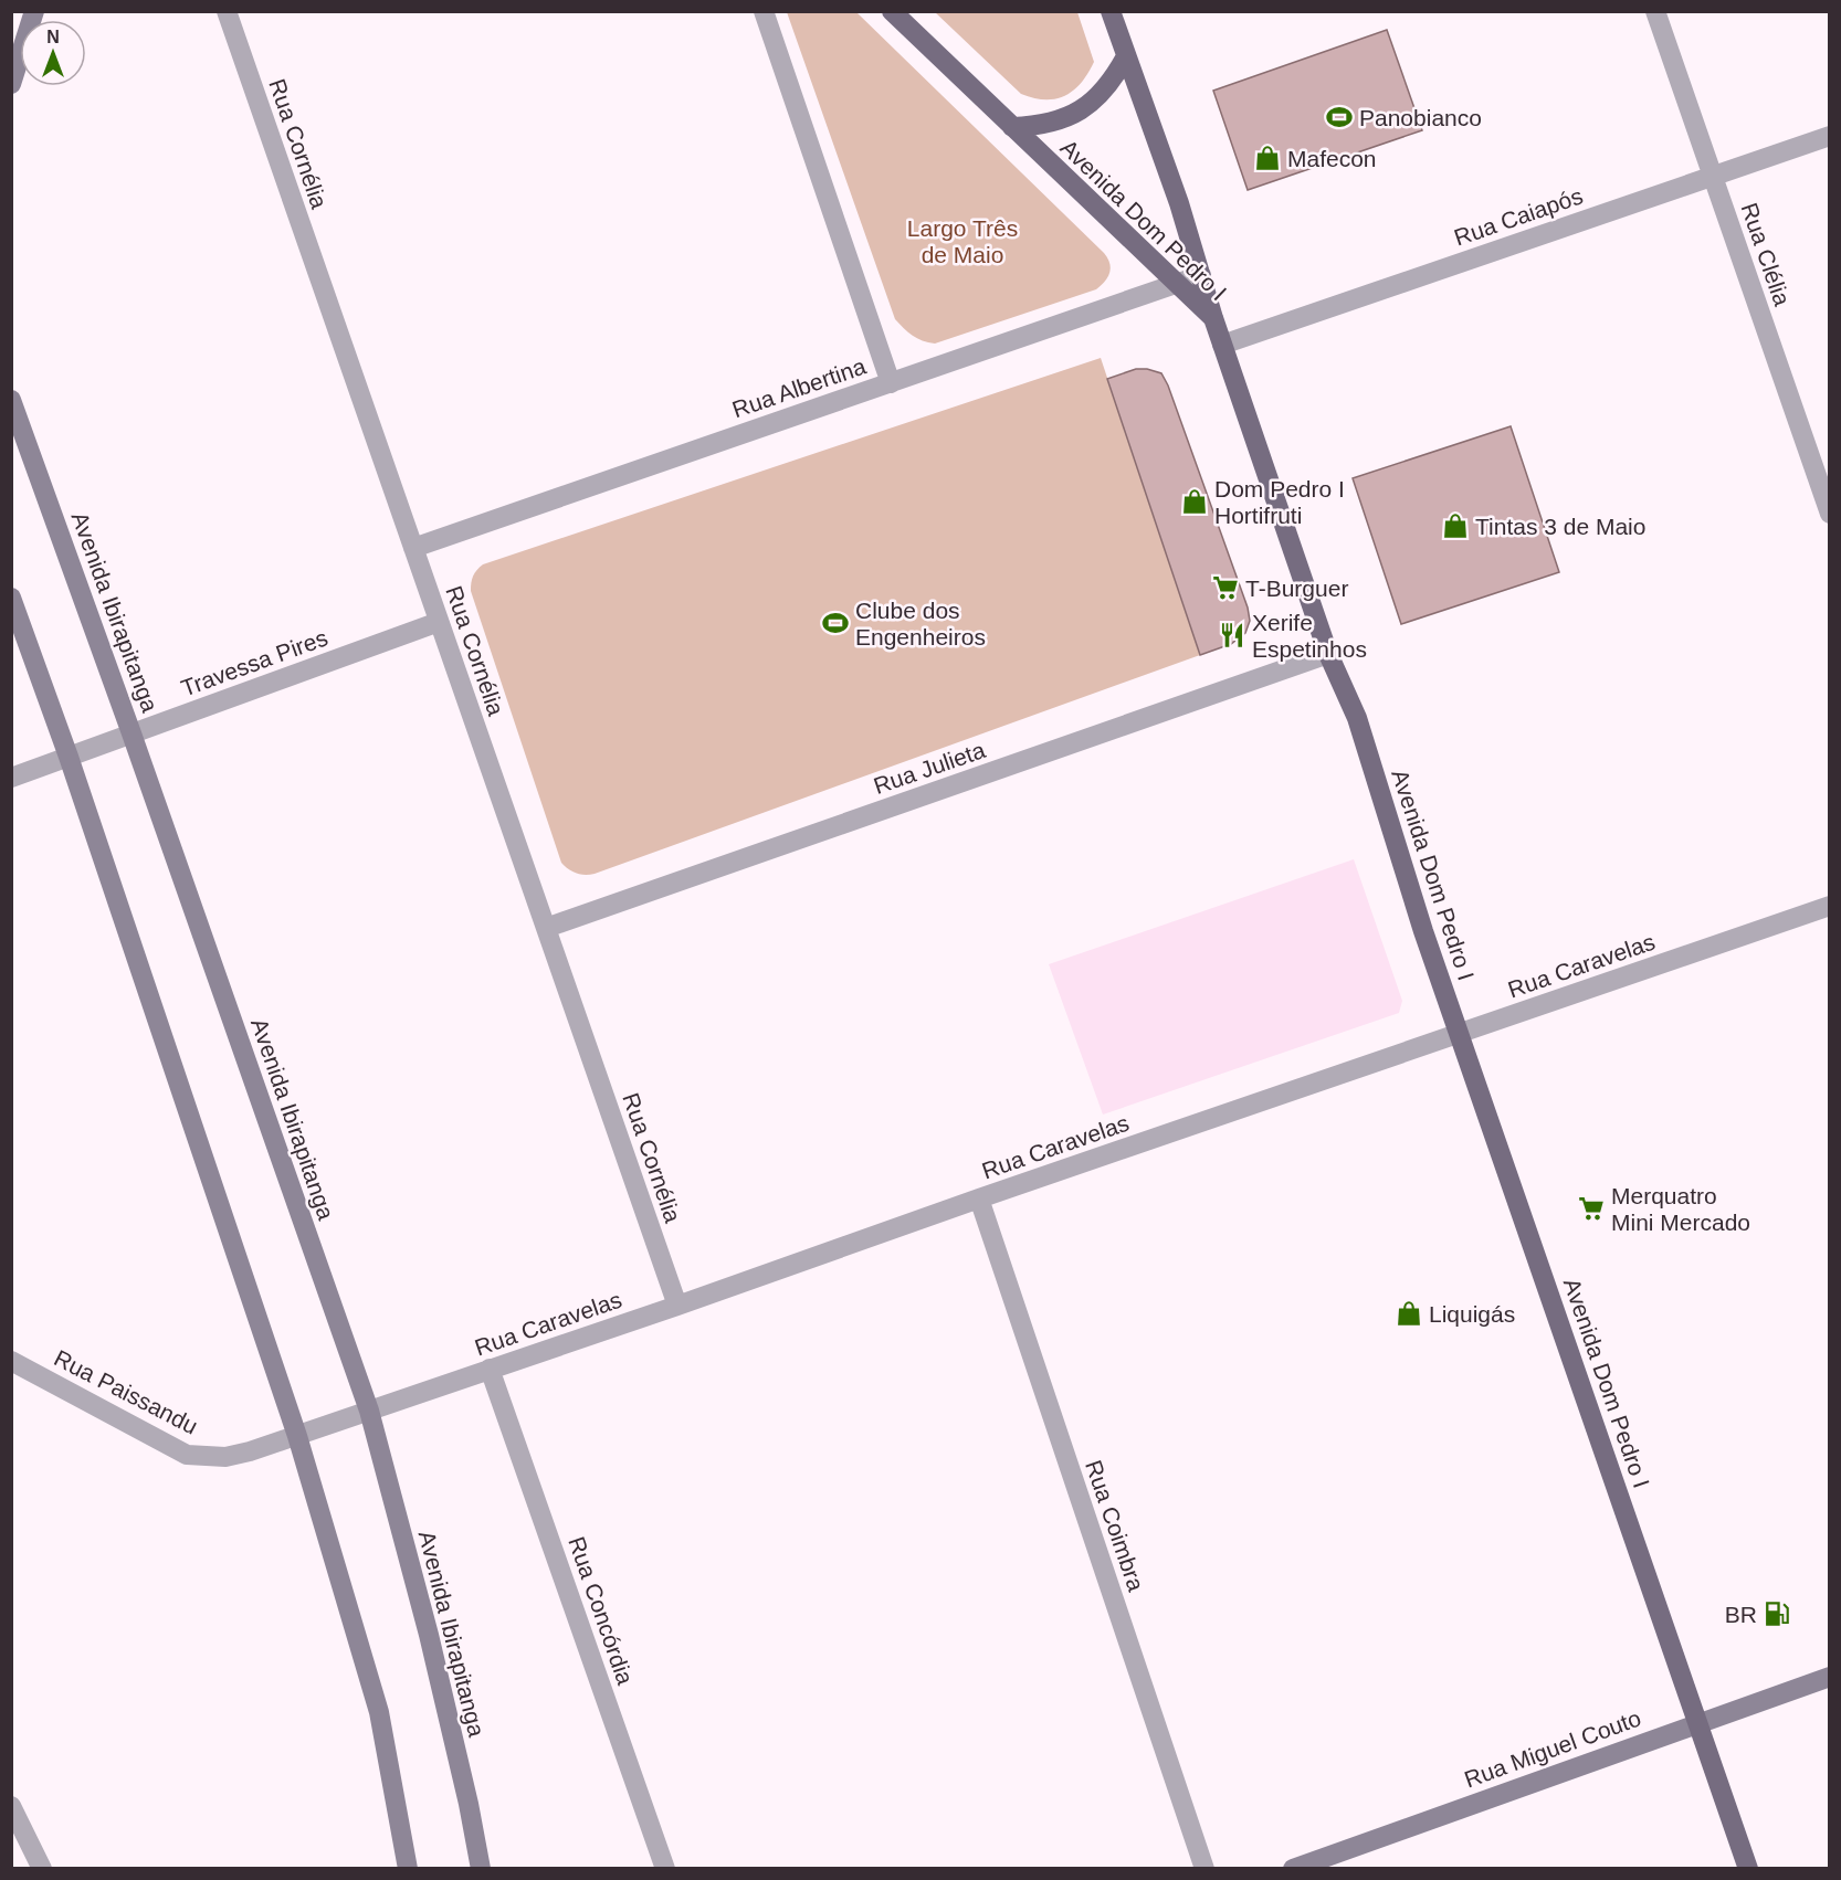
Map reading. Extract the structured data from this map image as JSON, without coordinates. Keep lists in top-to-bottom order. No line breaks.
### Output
{"streets":{"main road":["Avenida Dom Pedro I"],"street":["Rua Cornélia","Rua Caiapós","Rua Clélia","Rua Albertina","Avenida Ibirapitanga","Travessa Pires","Rua Julieta","Rua Caravelas","Rua Paissandu","Rua Coimbra","Rua Concórdia","Rua Miguel Couto"]},"crossings":[["Rua Cornélia","Rua Albertina"],["Rua Cornélia","Travessa Pires"],["Rua Cornélia","Rua Julieta"],["Rua Cornélia","Rua Caravelas"],["Rua Caiapós","Avenida Dom Pedro I"],["Rua Caiapós","Rua Clélia"],["Avenida Dom Pedro I","Rua Albertina"],["Avenida Dom Pedro I","Rua Julieta"],["Avenida Dom Pedro I","Rua Caravelas"],["Avenida Dom Pedro I","Rua Miguel Couto"],["Avenida Ibirapitanga","Travessa Pires"],["Avenida Ibirapitanga","Rua Caravelas"],["Rua Caravelas","Rua Paissandu"],["Rua Caravelas","Rua Coimbra"],["Rua Caravelas","Rua Concórdia"]],"parks":["Largo Três de Maio"],"places":{"sports":["Panobianco","Clube dos Engenheiros"],"shop":["Mafecon","Dom Pedro I Hortifruti","Tintas 3 de Maio","Liquigás"],"supermarket":["T-Burguer","Merquatro Mini Mercado"],"restaurant":["Xerife Espetinhos"],"fuel station":["BR"]},"north":"top"}
